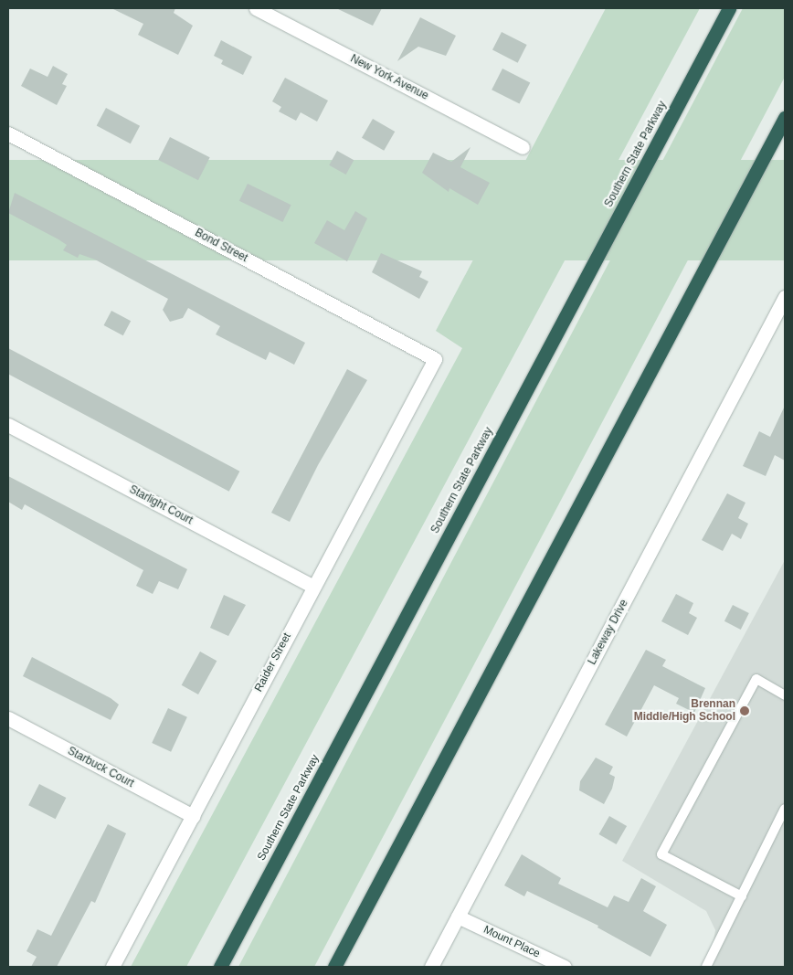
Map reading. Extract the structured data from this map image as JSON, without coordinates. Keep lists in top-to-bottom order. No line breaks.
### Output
{"streets":{"highway":["Southern State Parkway"],"street":["New York Avenue","Bond Street","Starlight Court","Lakeway Drive","Raider Street","Starbuck Court","Mount Place"]},"crossings":[["Bond Street","Raider Street"],["Starlight Court","Raider Street"],["Lakeway Drive","Mount Place"],["Raider Street","Starbuck Court"]],"places":["Brennan Middle/High School"]}
